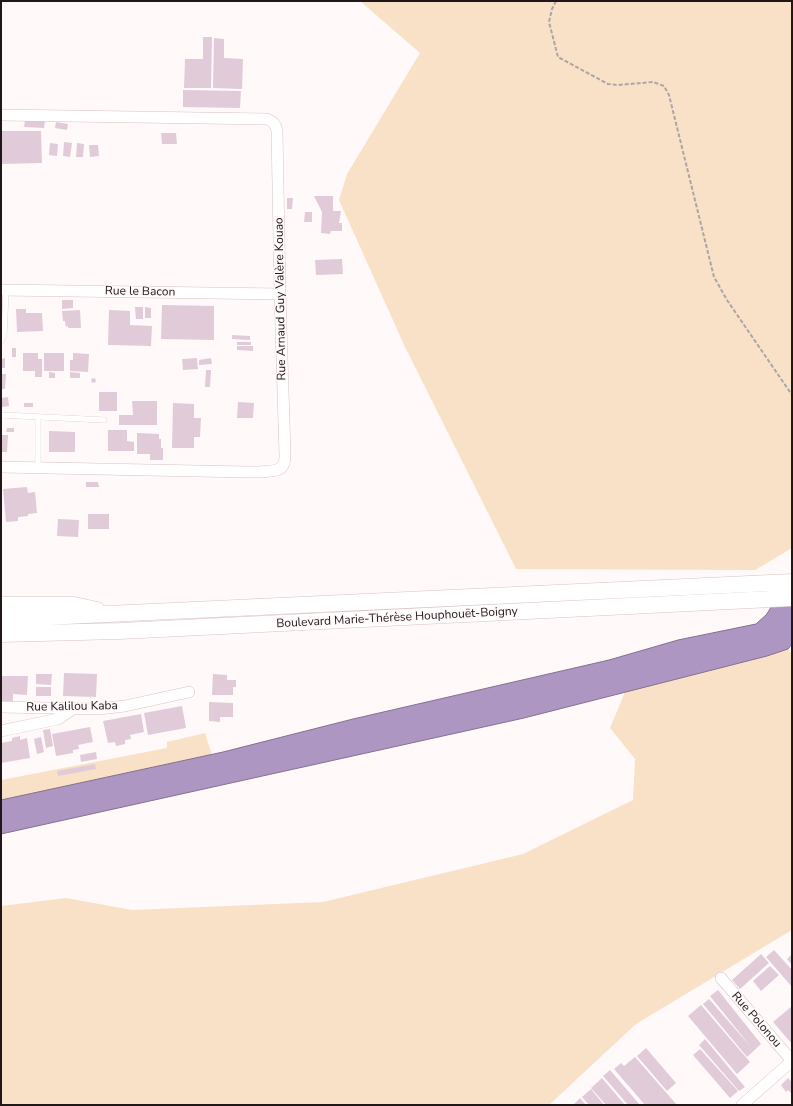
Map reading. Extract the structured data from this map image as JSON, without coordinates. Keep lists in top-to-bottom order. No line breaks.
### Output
{"streets":{"main road":["Boulevard Marie-Thérèse Houphouët-Boigny"],"street":["Rue le Bacon","Rue Arnaud Guy Valère Kouao","Rue Kalilou Kaba","Rue Polonou"]},"crossings":[["Rue le Bacon","Rue Arnaud Guy Valère Kouao"]]}
